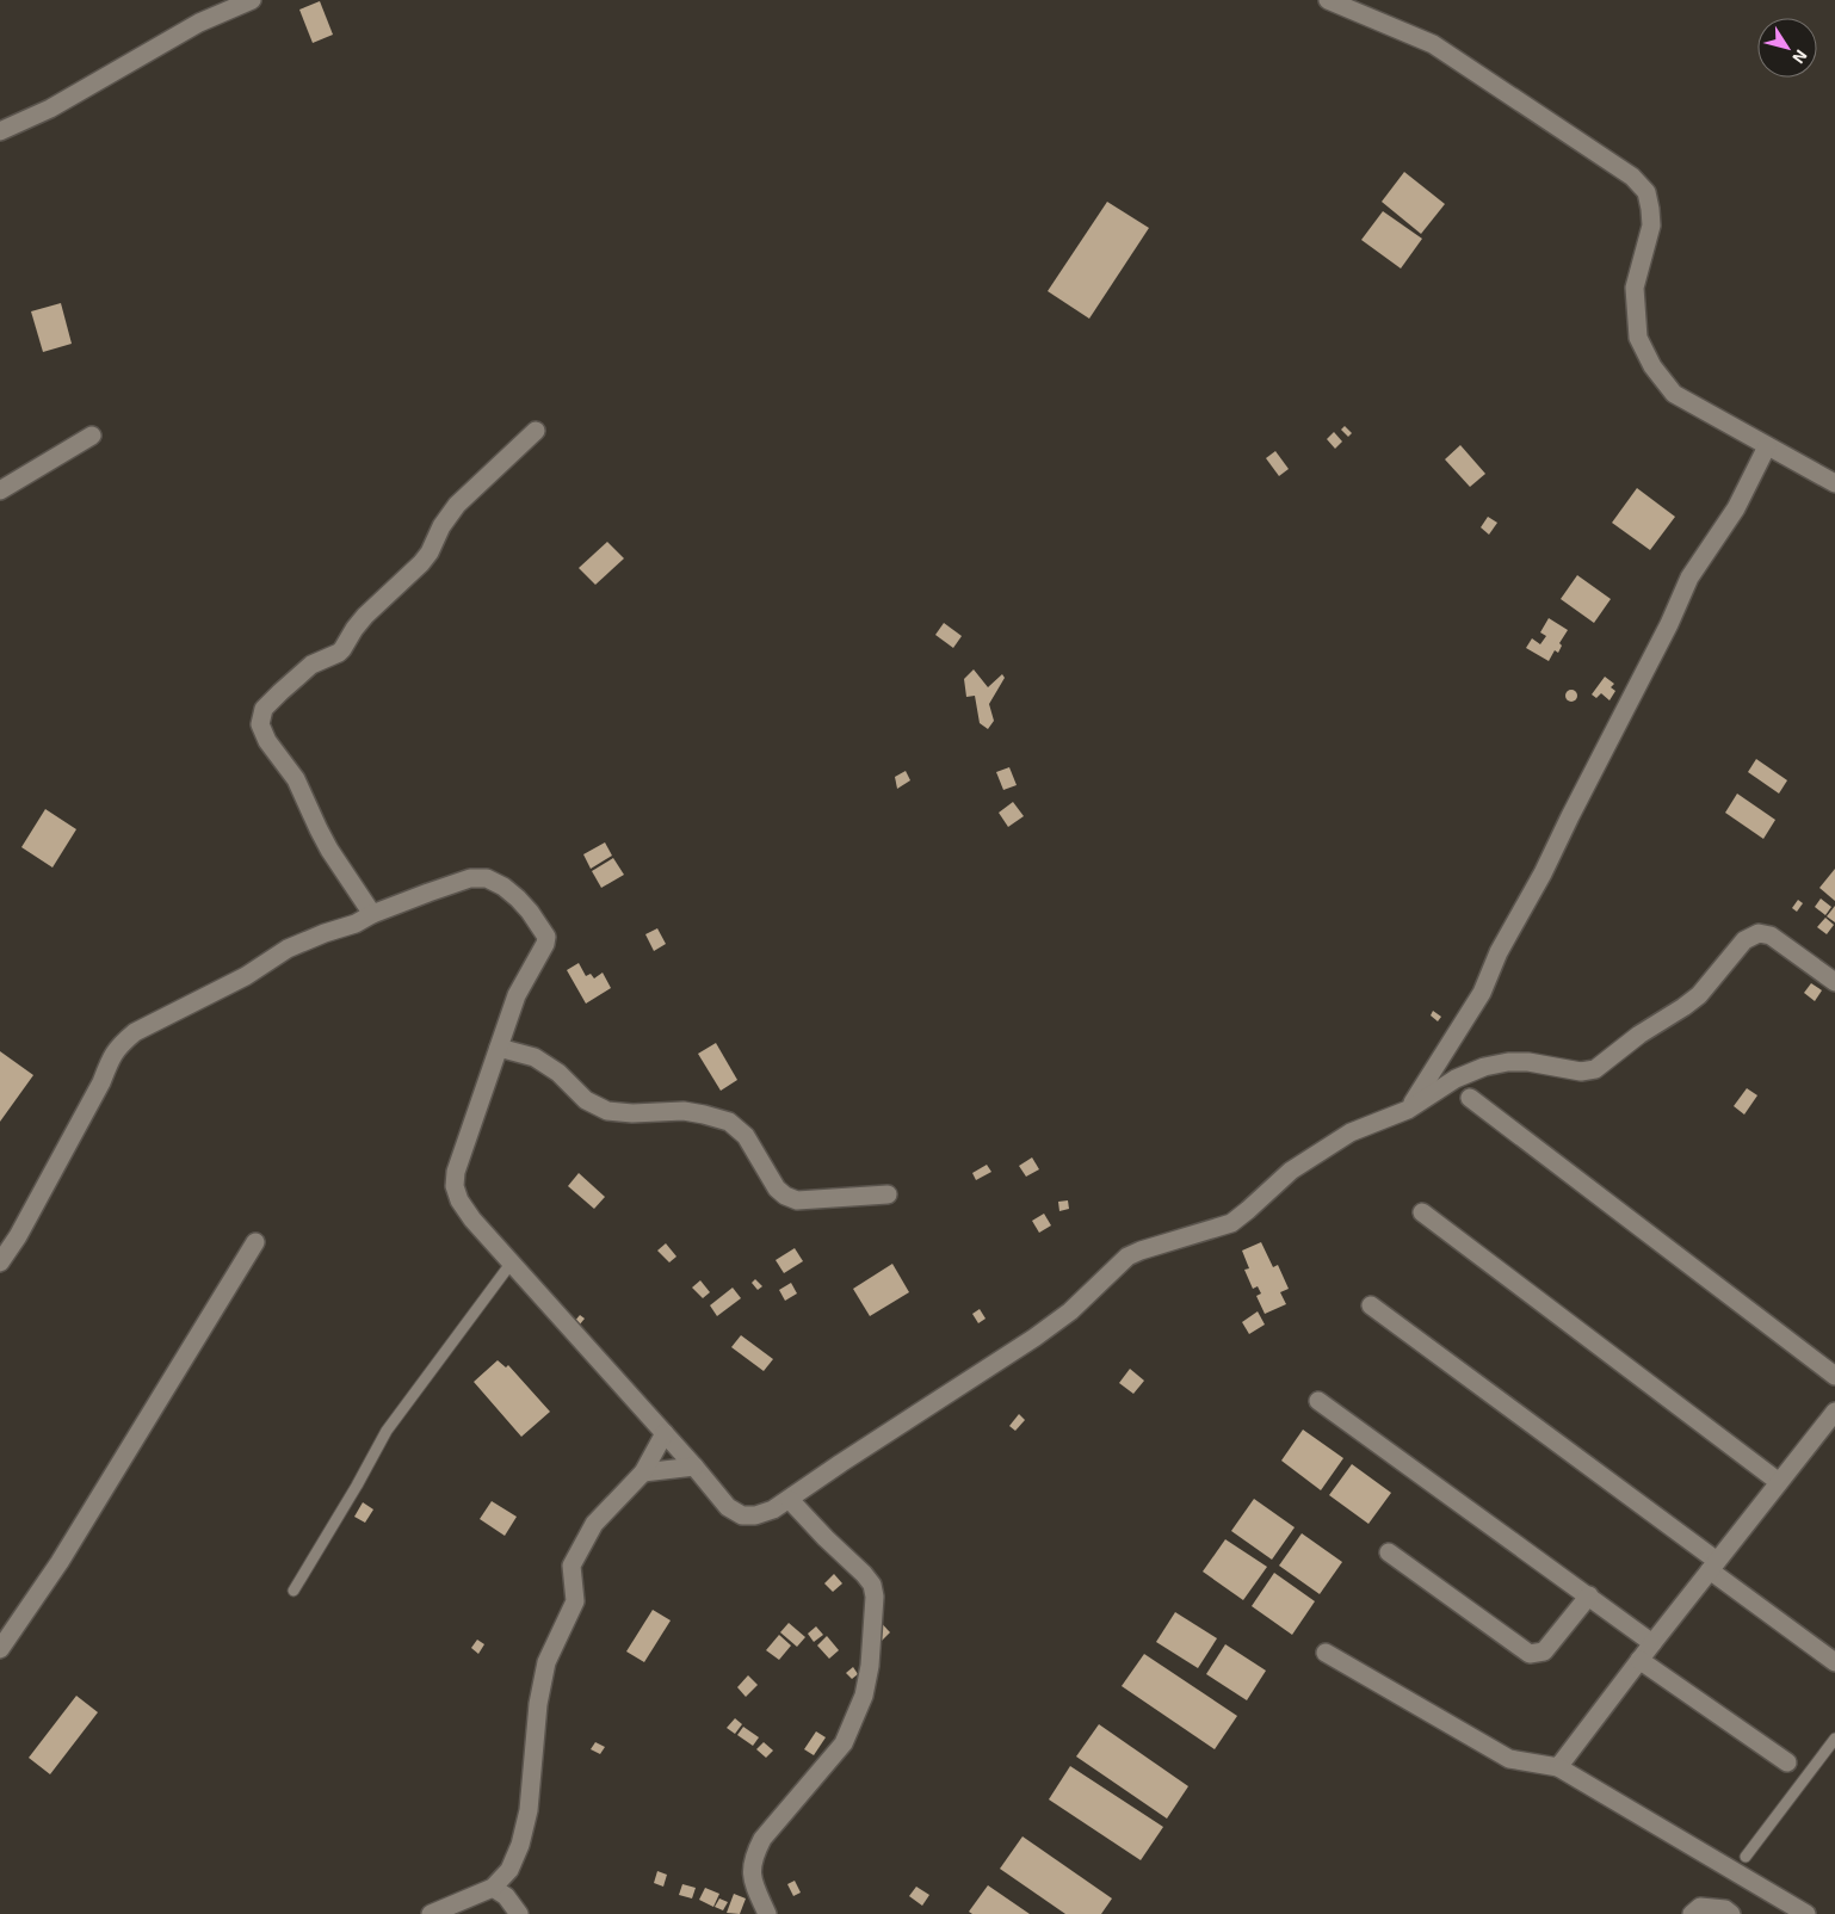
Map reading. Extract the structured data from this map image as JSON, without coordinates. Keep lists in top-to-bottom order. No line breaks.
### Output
{"north":"bottom right"}
